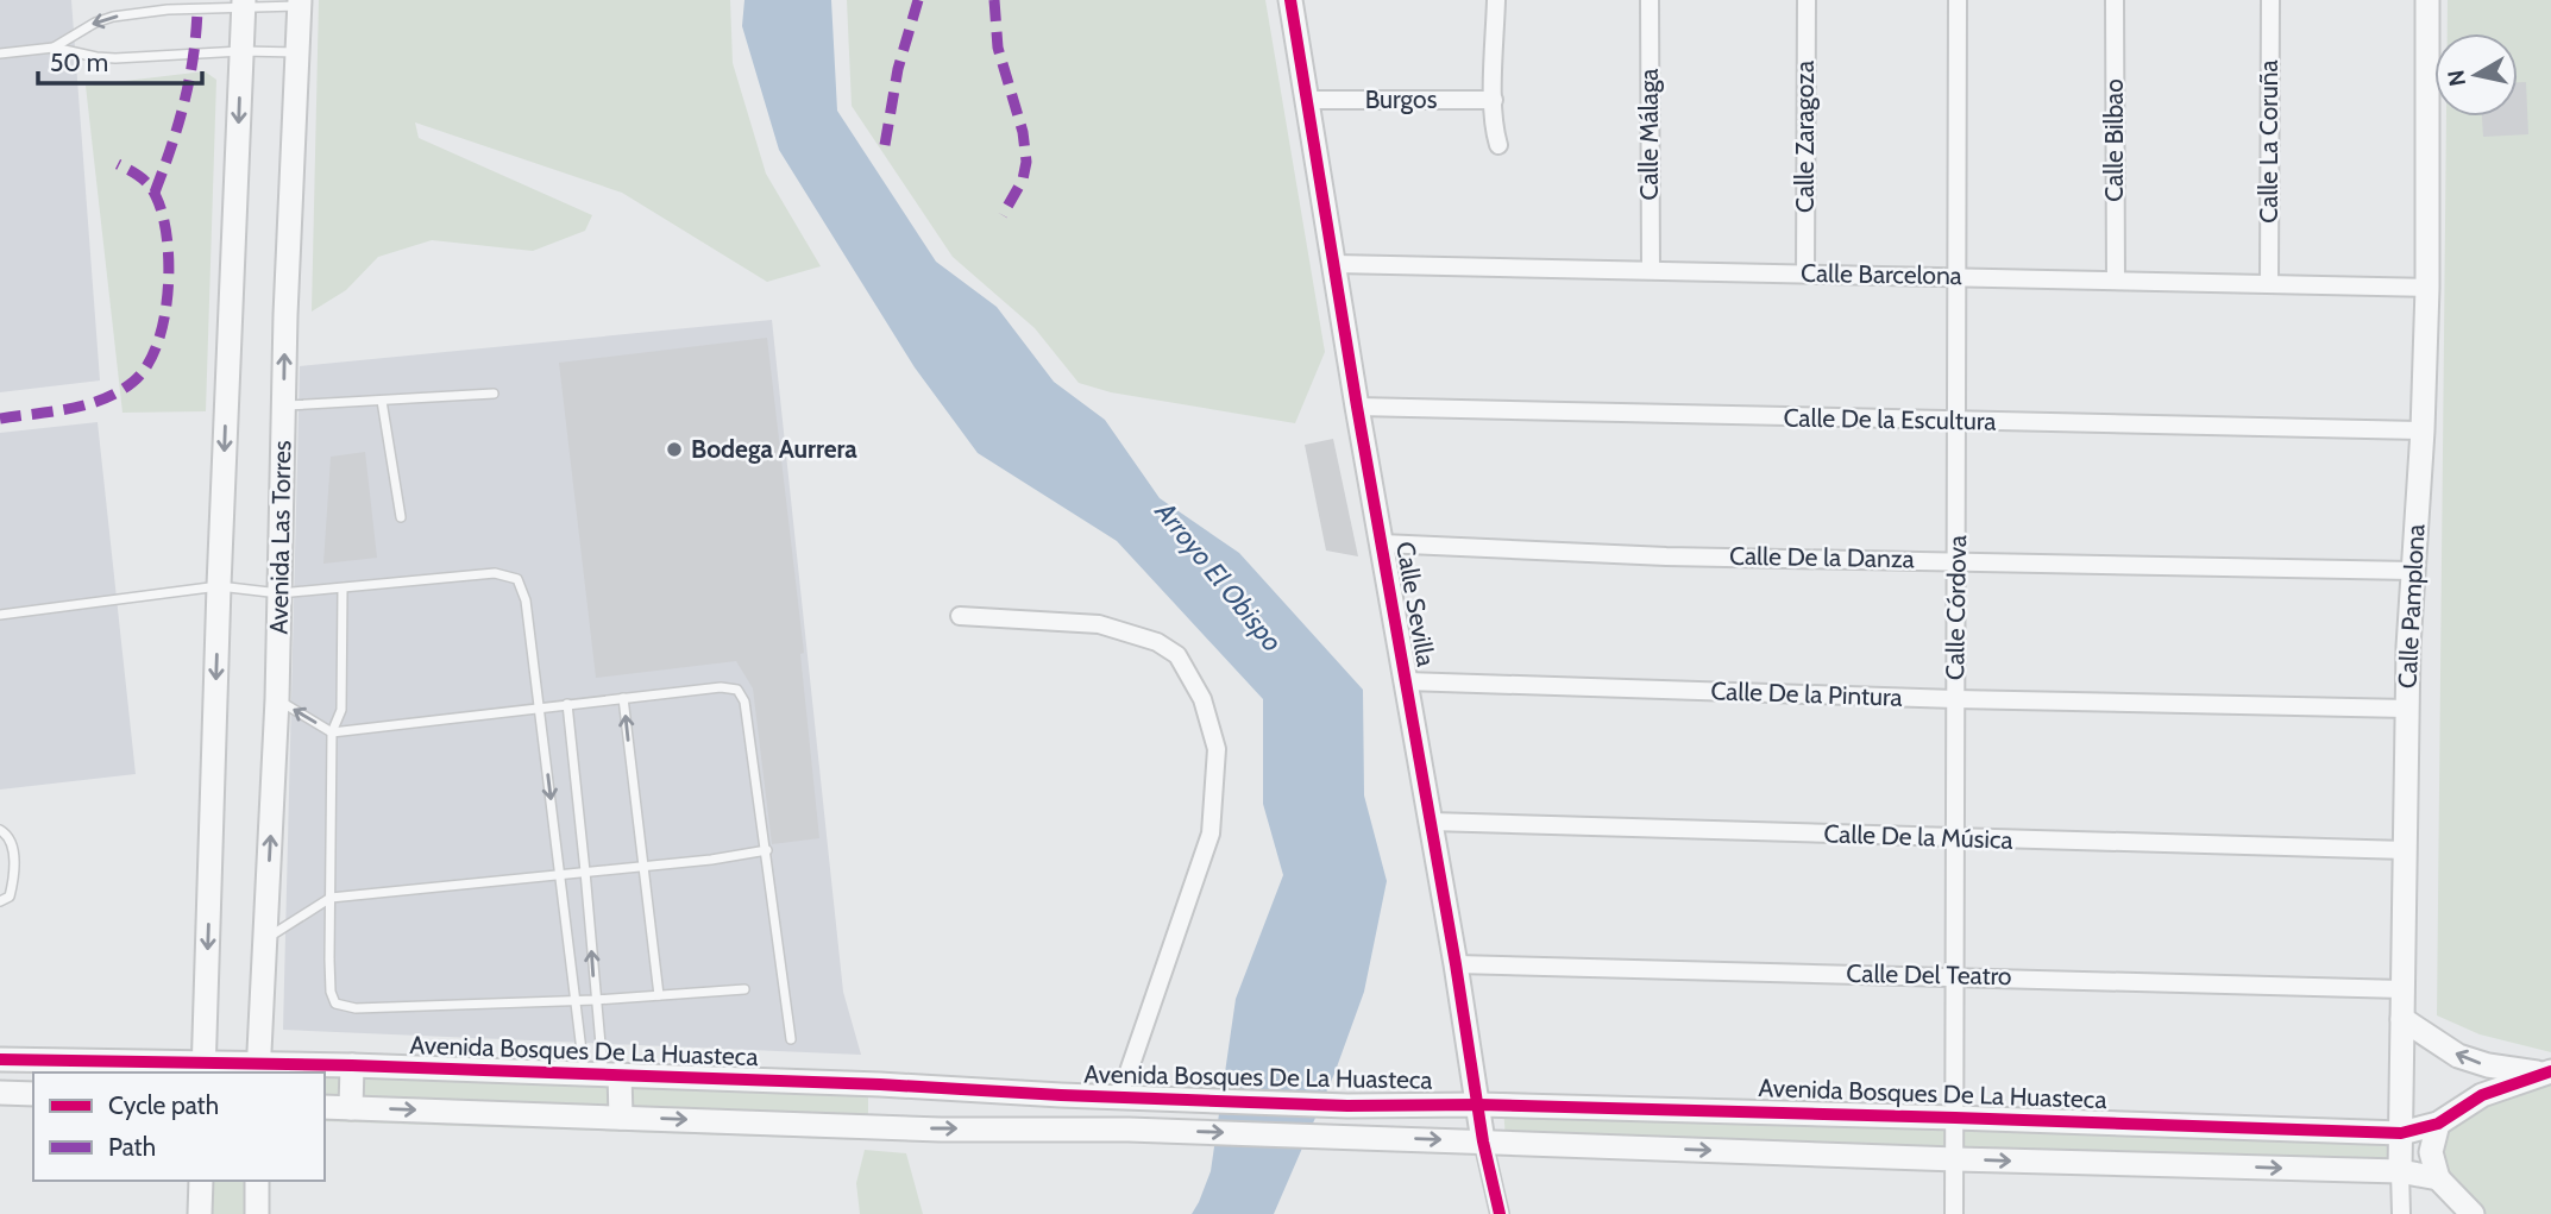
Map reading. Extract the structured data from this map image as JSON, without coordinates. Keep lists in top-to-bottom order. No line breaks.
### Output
{"streets":{"street":["Burgos","Calle Málaga","Calle Zaragoza","Calle Bilbao","Calle La Coruña","Calle Barcelona","Calle De la Escultura","Avenida Las Torres","Calle De la Danza","Calle Sevilla","Calle Pamplona","Calle Córdova","Calle De la Pintura","Calle De la Música","Calle Del Teatro","Avenida Bosques De La Huasteca"]},"crossings":[["Burgos","Calle Sevilla"],["Calle Málaga","Calle Barcelona"],["Calle Zaragoza","Calle Barcelona"],["Calle Bilbao","Calle Barcelona"],["Calle La Coruña","Calle Barcelona"],["Calle Barcelona","Calle Sevilla"],["Calle Barcelona","Calle Pamplona"],["Calle Barcelona","Calle Córdova"],["Calle De la Escultura","Calle Sevilla"],["Calle De la Escultura","Calle Pamplona"],["Calle De la Escultura","Calle Córdova"],["Avenida Las Torres","Avenida Bosques De La Huasteca"],["Calle De la Danza","Calle Sevilla"],["Calle De la Danza","Calle Pamplona"],["Calle De la Danza","Calle Córdova"],["Calle Sevilla","Calle De la Pintura"],["Calle Sevilla","Calle De la Música"],["Calle Sevilla","Calle Del Teatro"],["Calle Sevilla","Avenida Bosques De La Huasteca"],["Calle Pamplona","Calle De la Pintura"],["Calle Pamplona","Calle De la Música"],["Calle Pamplona","Calle Del Teatro"],["Calle Pamplona","Avenida Bosques De La Huasteca"],["Calle Córdova","Calle De la Pintura"],["Calle Córdova","Calle De la Música"],["Calle Córdova","Calle Del Teatro"],["Calle Córdova","Avenida Bosques De La Huasteca"]],"water":["Arroyo El Obispo"],"places":["Bodega Aurrera"],"legend":["Cycle path","Path"],"scale_bar":"50 m","north":"left"}
